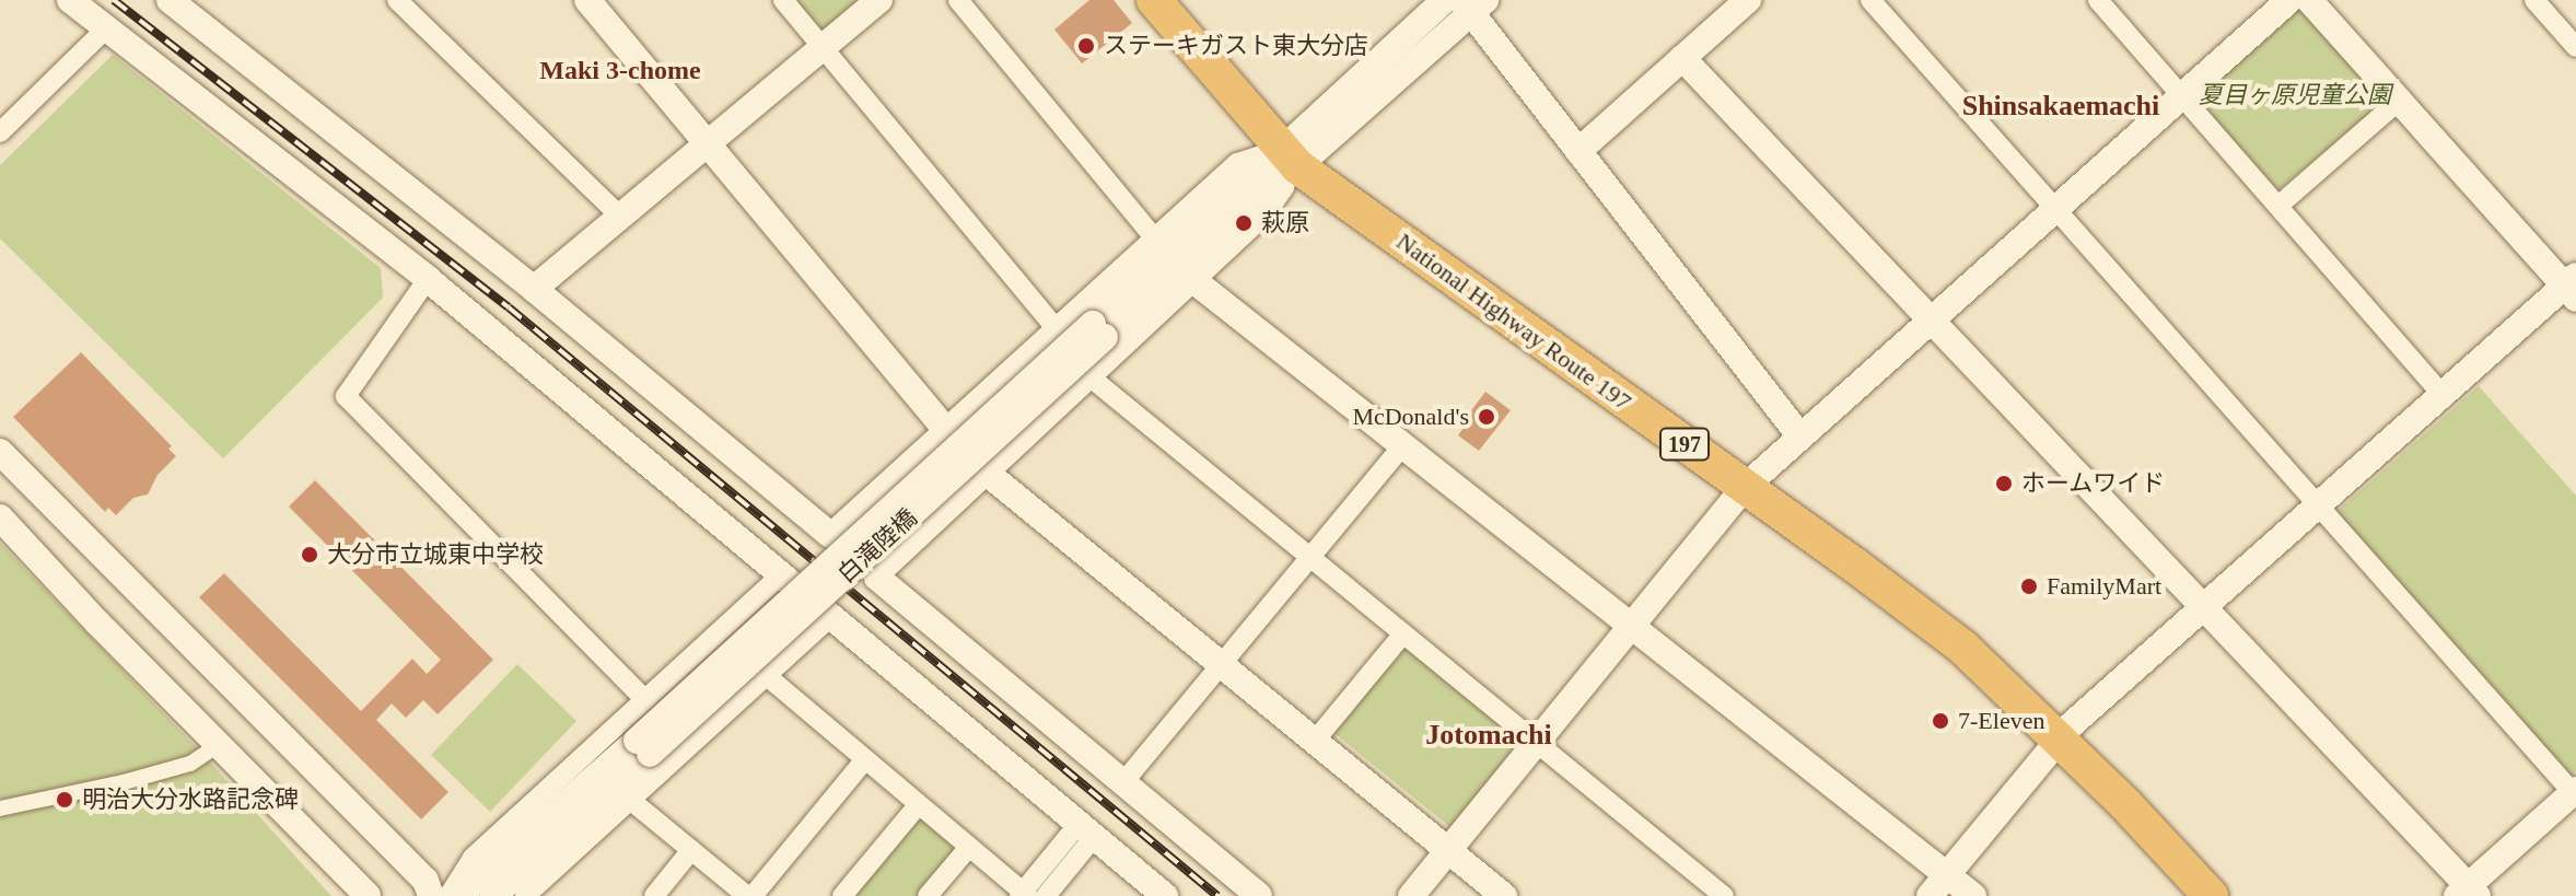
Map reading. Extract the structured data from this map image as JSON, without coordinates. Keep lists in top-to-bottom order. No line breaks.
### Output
{"streets":{"highway":["National Highway Route 197","197"],"street":["白滝陸橋"]},"crossings":[["National Highway Route 197","白滝陸橋"]],"districts":["Maki 3-chome","Shinsakaemachi","Jotomachi"],"parks":["夏目ヶ原児童公園"],"places":["ステーキガスト東大分店","萩原","McDonald's","ホームワイド","大分市立城東中学校","FamilyMart","7-Eleven","明治大分水路記念碑"]}
